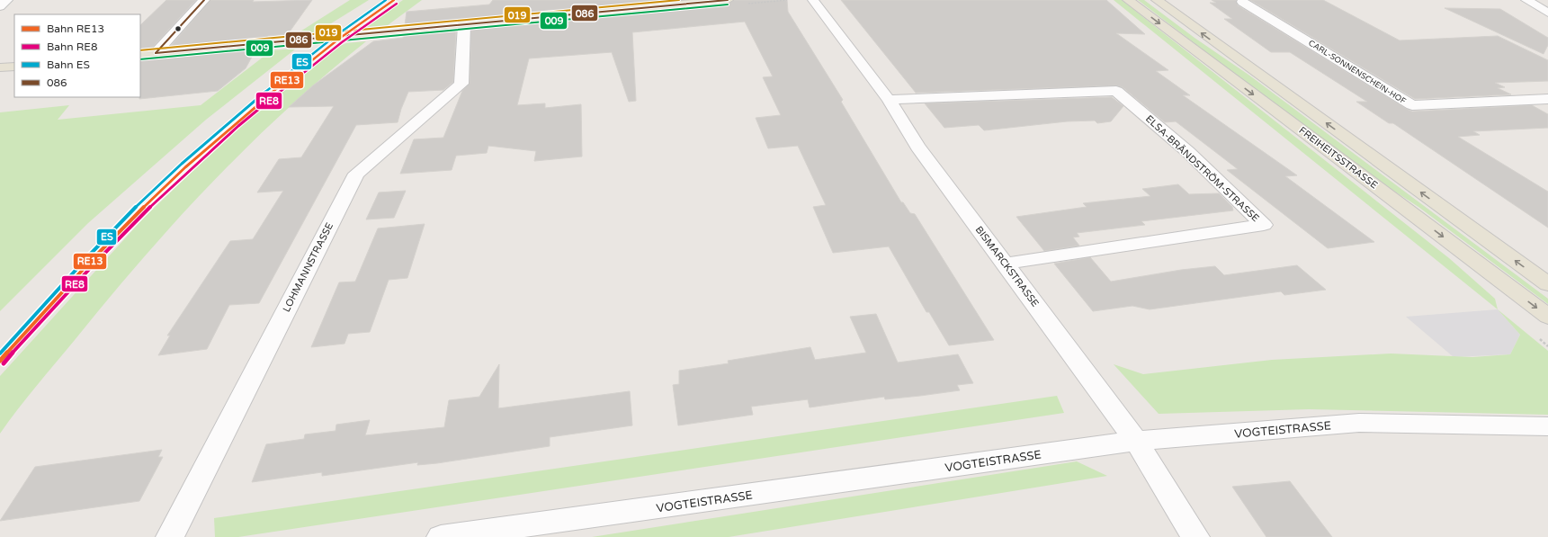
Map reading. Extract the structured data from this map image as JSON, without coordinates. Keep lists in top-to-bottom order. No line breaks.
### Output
{"streets":{"main road":["FREIHEITSSTRASSE"],"street":["CARL-SONNENSCHEIN-HOF","ELSA-BRÄNDSTRÖM-STRASSE","BISMARCKSTRASSE","LOHMANNSTRASSE","VOGTEISTRASSE"]},"crossings":[["ELSA-BRÄNDSTRÖM-STRASSE","BISMARCKSTRASSE"],["BISMARCKSTRASSE","VOGTEISTRASSE"]],"lines":["rail line RE13","rail line ES","transit line 086","transit line 019","rail line RE8","transit line 009"],"legend":["Bahn RE13","Bahn RE8","Bahn ES","086"]}
